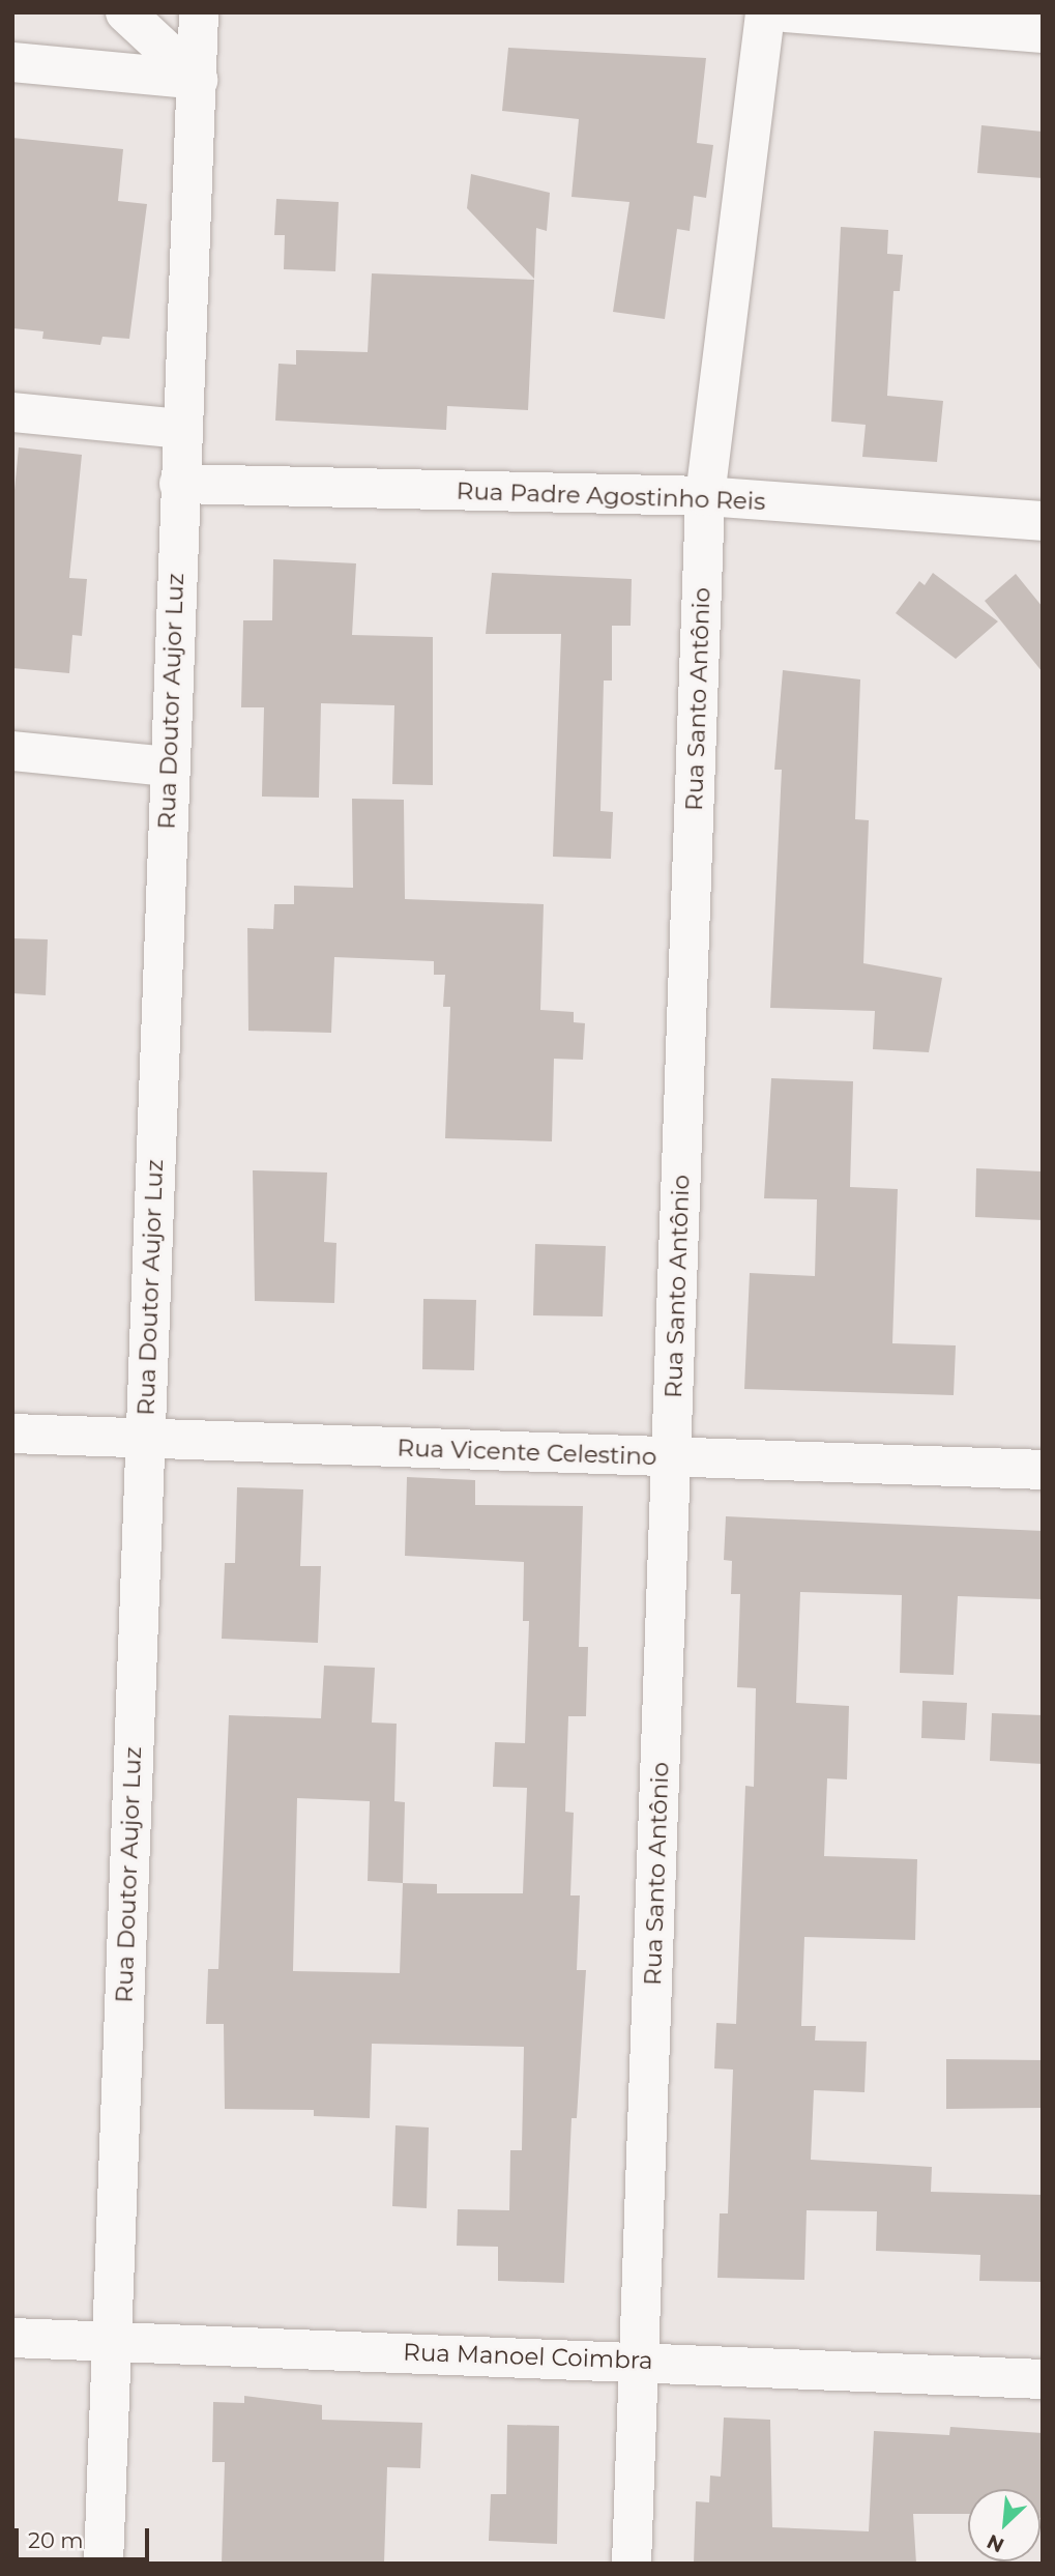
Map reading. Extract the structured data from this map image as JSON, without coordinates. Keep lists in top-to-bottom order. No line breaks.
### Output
{"streets":{"street":["Rua Padre Agostinho Reis","Rua Santo Antônio","Rua Doutor Aujor Luz","Rua Vicente Celestino","Rua Manoel Coimbra"]},"crossings":[["Rua Padre Agostinho Reis","Rua Santo Antônio"],["Rua Padre Agostinho Reis","Rua Doutor Aujor Luz"],["Rua Santo Antônio","Rua Vicente Celestino"],["Rua Santo Antônio","Rua Manoel Coimbra"],["Rua Doutor Aujor Luz","Rua Vicente Celestino"],["Rua Doutor Aujor Luz","Rua Manoel Coimbra"]],"scale_bar":"20 m","north":"bottom left"}
